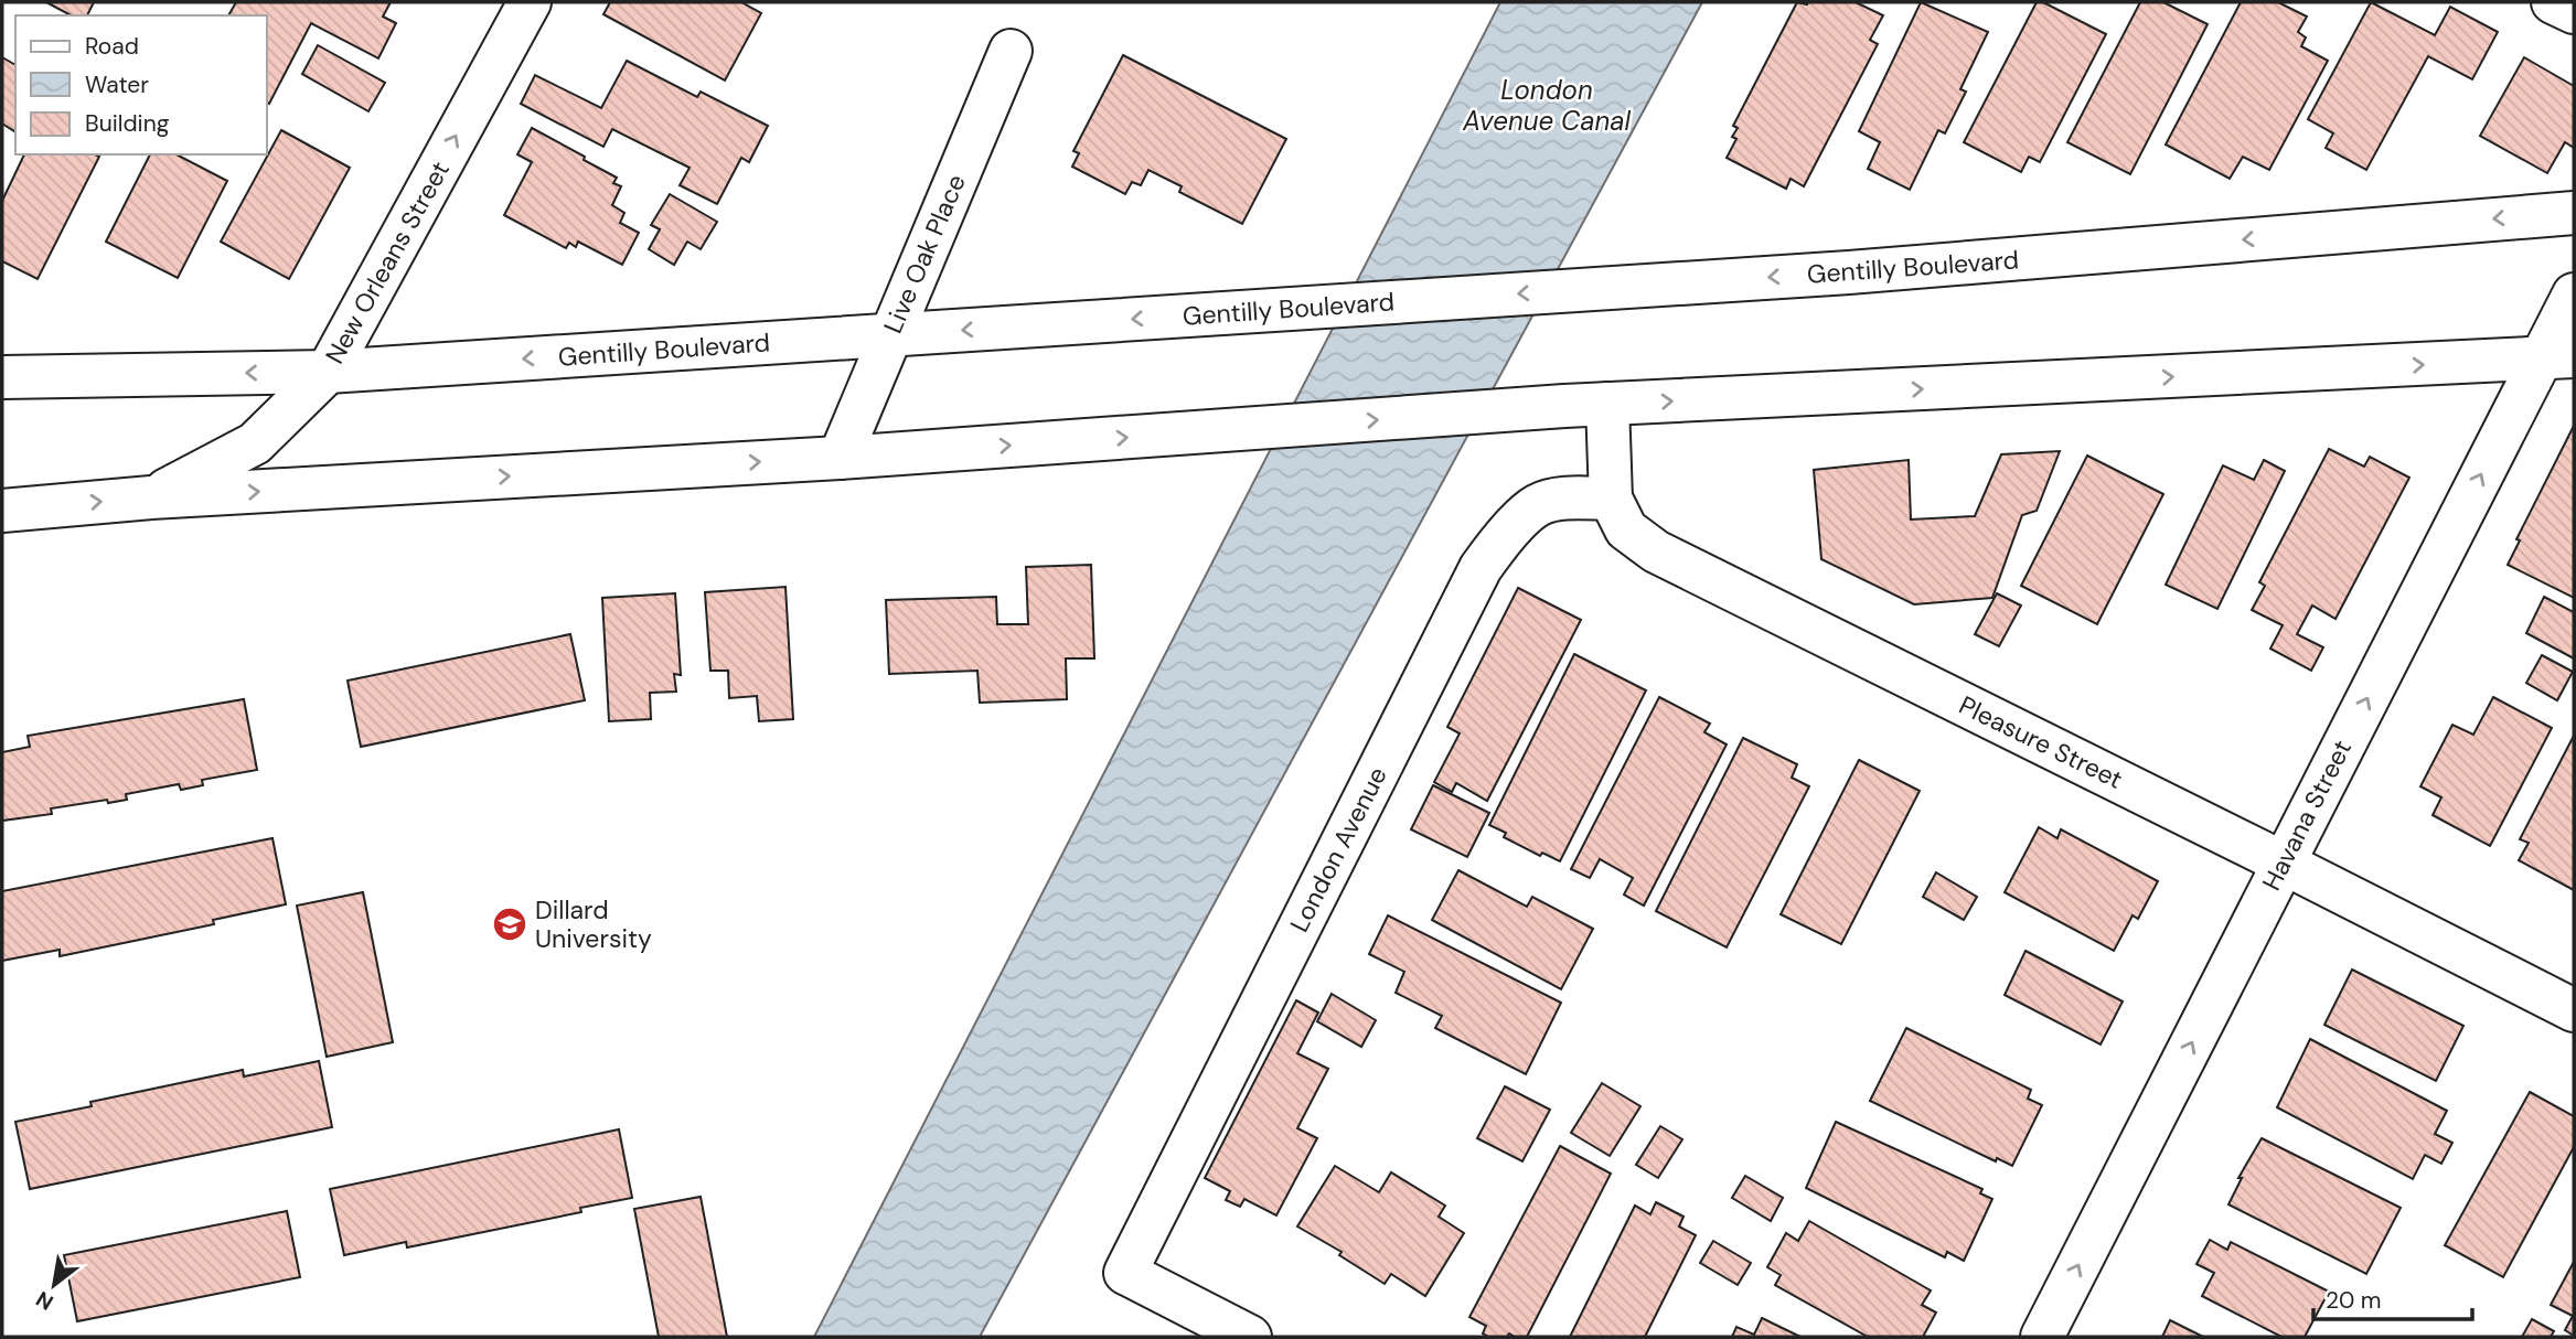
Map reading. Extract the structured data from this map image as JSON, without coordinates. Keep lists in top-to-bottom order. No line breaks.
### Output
{"streets":{"main road":["Live Oak Place","New Orleans Street","Gentilly Boulevard","Pleasure Street","Havana Street","London Avenue"]},"crossings":[["Live Oak Place","Gentilly Boulevard"],["New Orleans Street","Gentilly Boulevard"],["Pleasure Street","Havana Street"],["Pleasure Street","London Avenue"]],"one_way":["New Orleans Street","Havana Street"],"water":["London Avenue Canal"],"places":{"school or university":["Dillard University"]},"legend":["Road","Water","Building"],"scale_bar":"20 m","north":"bottom left"}
